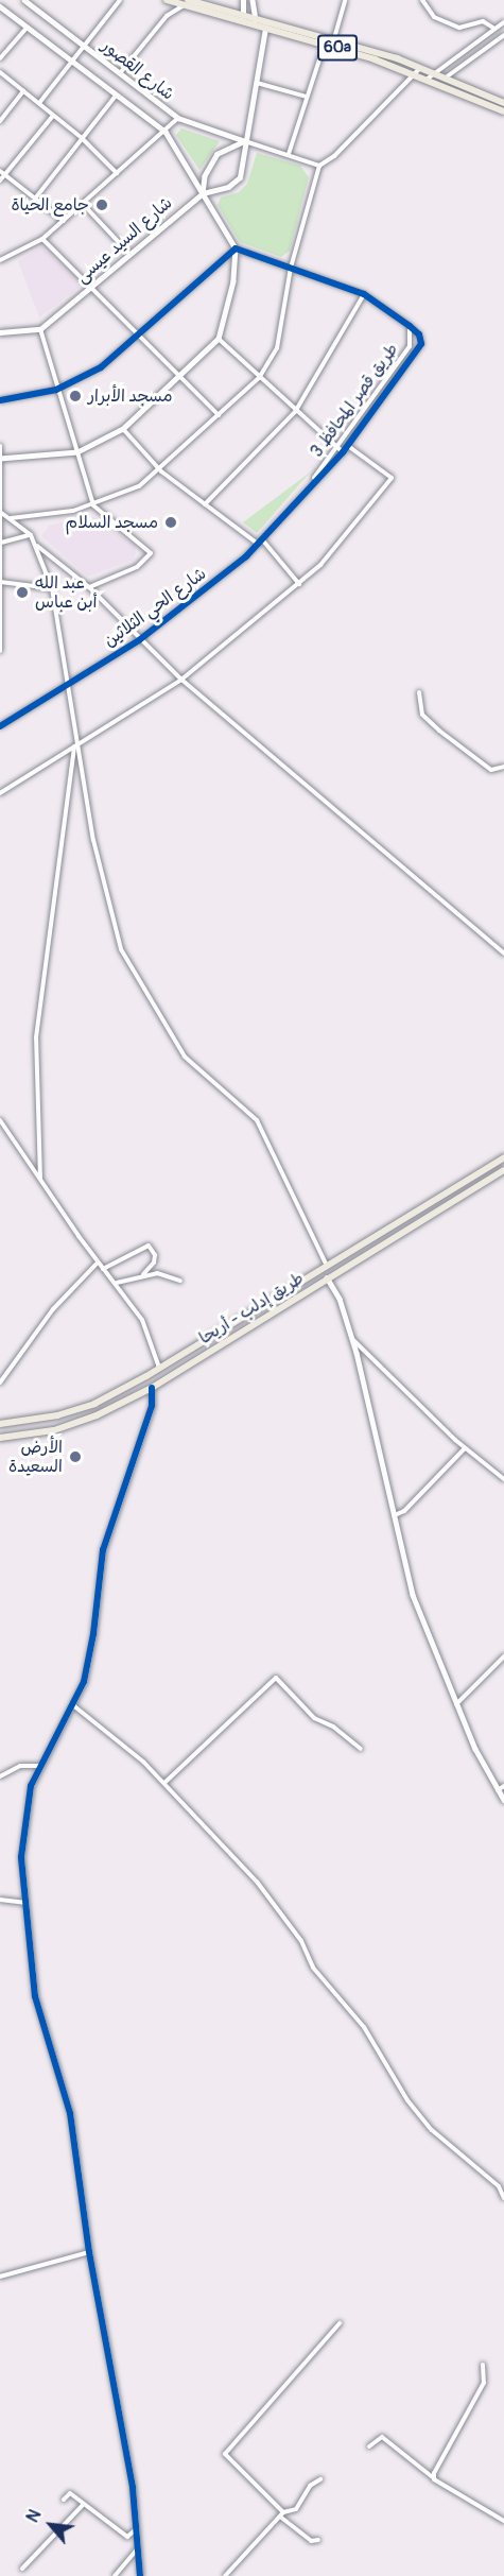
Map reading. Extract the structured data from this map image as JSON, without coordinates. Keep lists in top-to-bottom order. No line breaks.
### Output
{"streets":{"main road":["60a","طريق إدلب - أريحا"],"street":["شارع القصور","شارع السيد عيسى","طريق قصر المحافظ 3","شارع الحي الثلاثين"]},"crossings":[["طريق قصر المحافظ 3","شارع الحي الثلاثين"]],"places":["جامع الحياة","مسجد الأبرار","مسجد السلام","عبد الله أبن عباس","الأرض السعيدة"],"north":"top left"}
